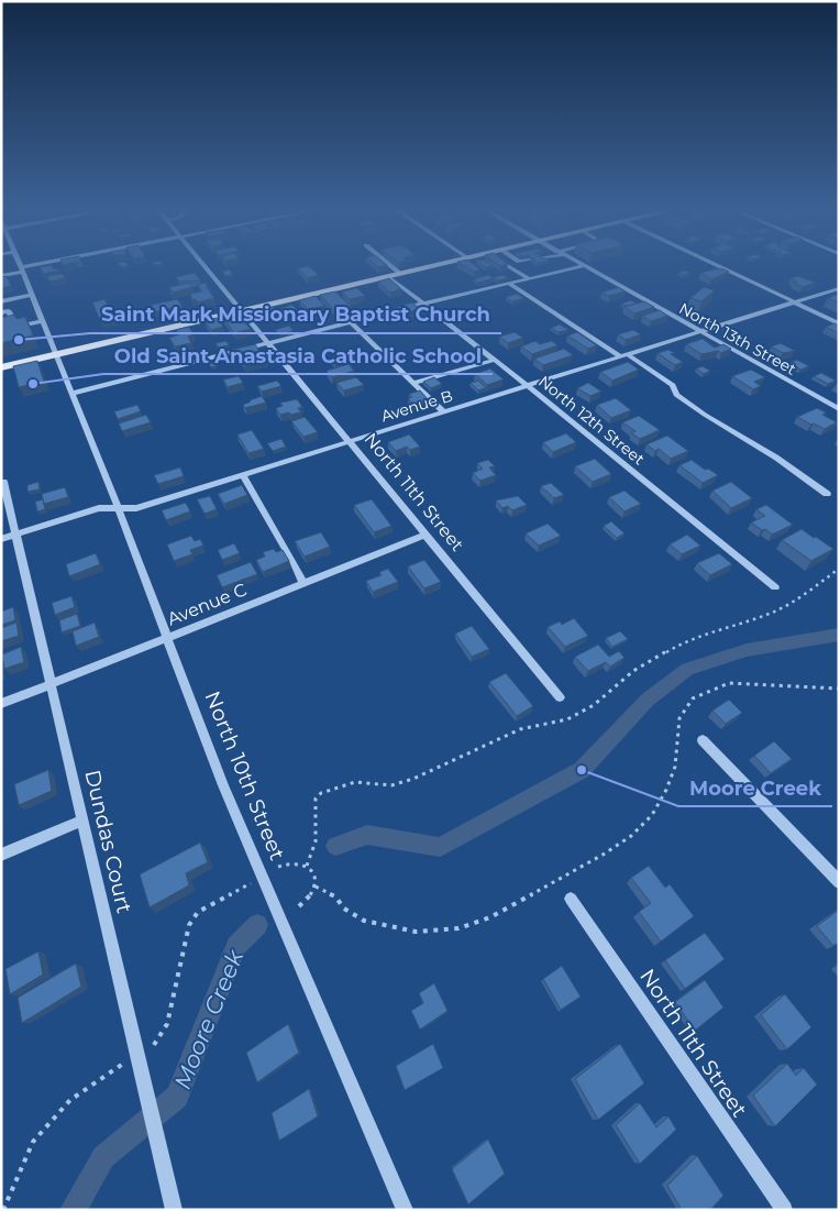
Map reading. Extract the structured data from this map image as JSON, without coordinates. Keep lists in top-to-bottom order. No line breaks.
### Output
{"streets":{"street":["North 13th Street","Avenue B","North 12th Street","North 11th Street","Avenue C","North 10th Street","Dundas Court"]},"crossings":[["North 13th Street","Avenue B"],["Avenue B","North 12th Street"],["Avenue B","North 11th Street"],["Avenue B","North 10th Street"],["Avenue B","Dundas Court"],["North 11th Street","Avenue C"],["Avenue C","North 10th Street"],["Avenue C","Dundas Court"]],"water":["Moore Creek"],"places":["Saint Mark Missionary Baptist Church","Old Saint Anastasia Catholic School","Moore Creek"]}
